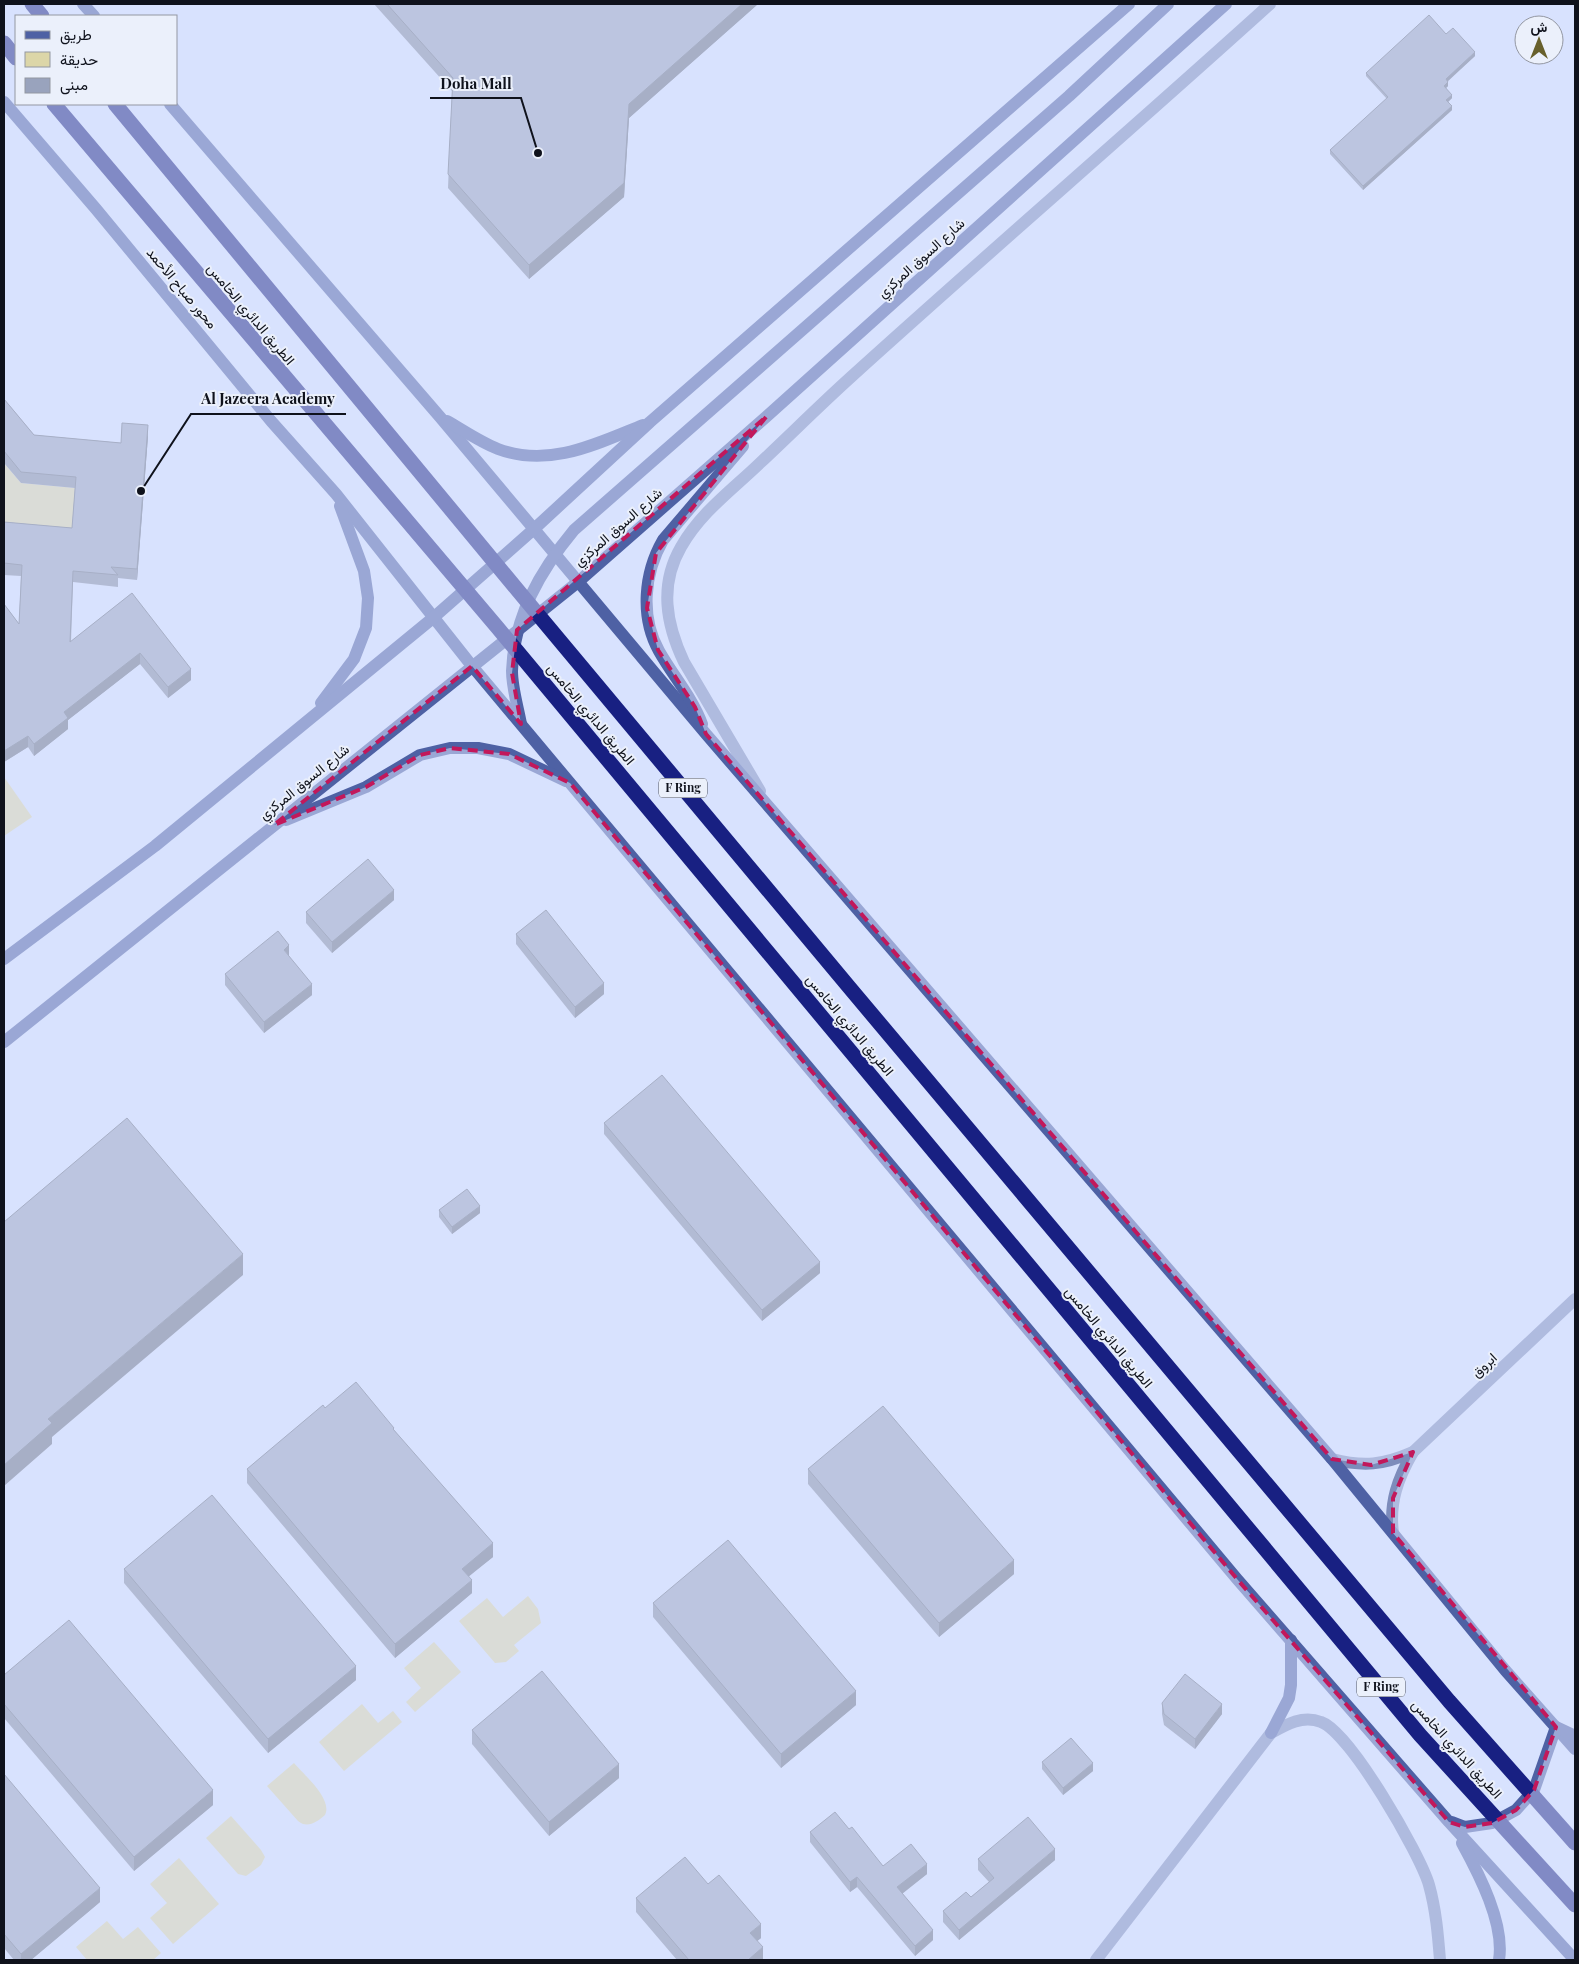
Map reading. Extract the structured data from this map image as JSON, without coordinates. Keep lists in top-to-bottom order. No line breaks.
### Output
{"streets":{"highway":["الطريق الدائري الخامس","F Ring"],"main road":["شارع السوق المركزي","محور صباح الأحمد"],"street":["ابروق"]},"places":["Doha Mall","Al Jazeera Academy"],"legend":["طريق","حديقة","مبنى"],"north":"top"}
